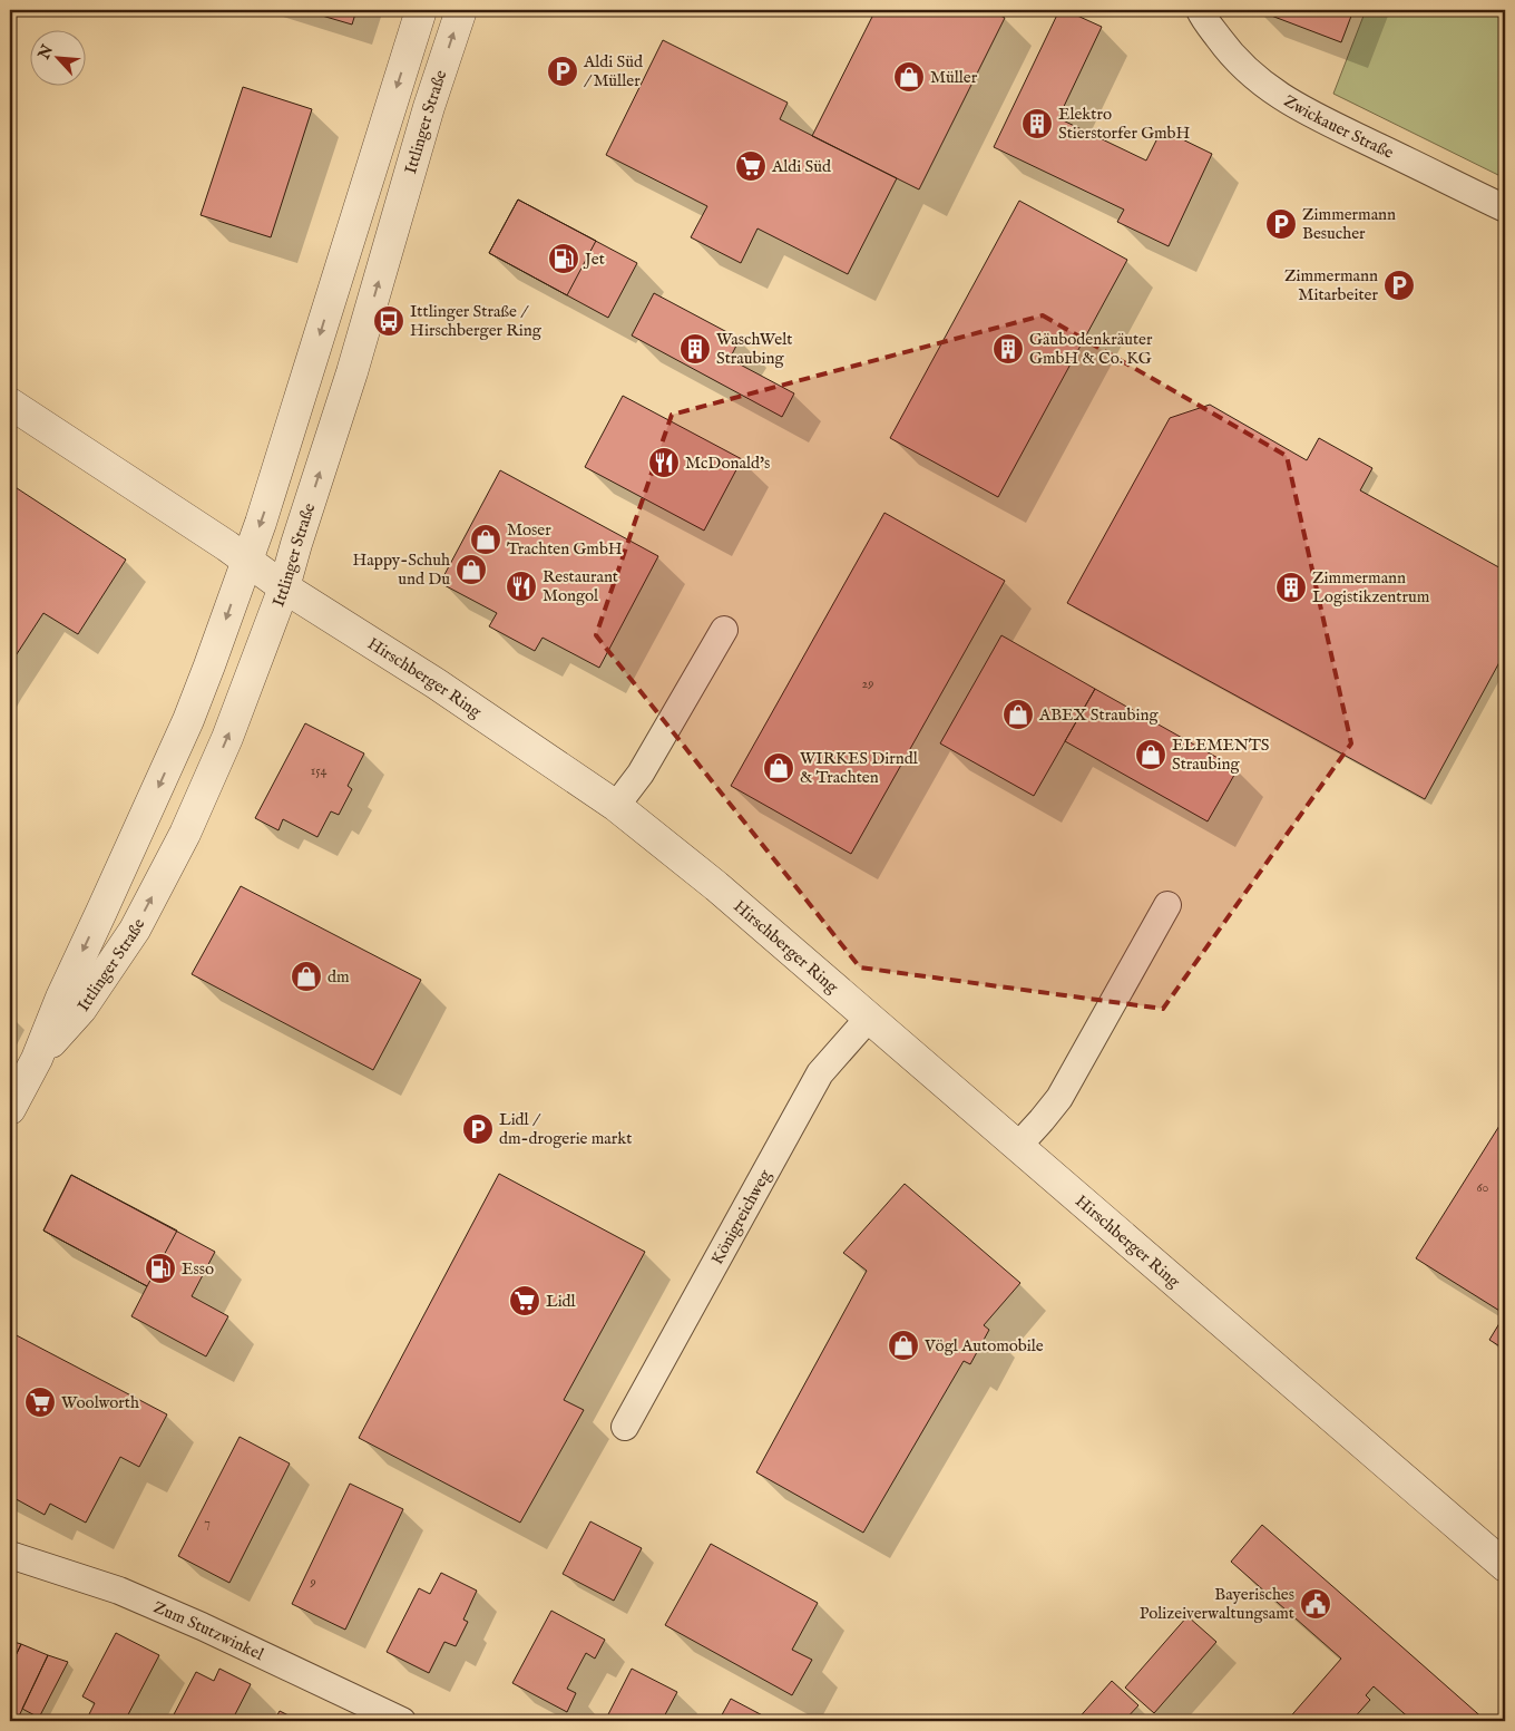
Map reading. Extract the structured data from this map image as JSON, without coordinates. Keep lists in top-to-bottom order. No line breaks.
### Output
{"streets":{"street":["Ittlinger Straße","Zwickauer Straße","Hirschberger Ring","Königreichweg","Zum Stutzwinkel"]},"crossings":[["Ittlinger Straße","Hirschberger Ring"],["Hirschberger Ring","Königreichweg"]],"places":{"parking":["Aldi Süd / Müller","Zimmermann Besucher","Zimmermann Mitarbeiter","Lidl / dm-drogerie markt"],"shop":["Müller","Moser Trachten GmbH","Happy-Schuh und Du","ABEX Straubing","ELEMENTS Straubing","WIRKES Dirndl & Trachten","dm","Vögl Automobile"],"building":["Elektro Stierstorfer GmbH","WaschWelt Straubing","Gäubodenkräuter GmbH & Co. KG","Zimmermann Logistikzentrum"],"supermarket":["Aldi Süd","Lidl","Woolworth"],"fuel station":["Jet","Esso"],"bus stop":["Ittlinger Straße / Hirschberger Ring"],"restaurant":["McDonald's","Restaurant Mongol"],"public building":["Bayerisches Polizeiverwaltungsamt"]},"house_numbers":["29","154","60","7","9"],"north":"top left"}
